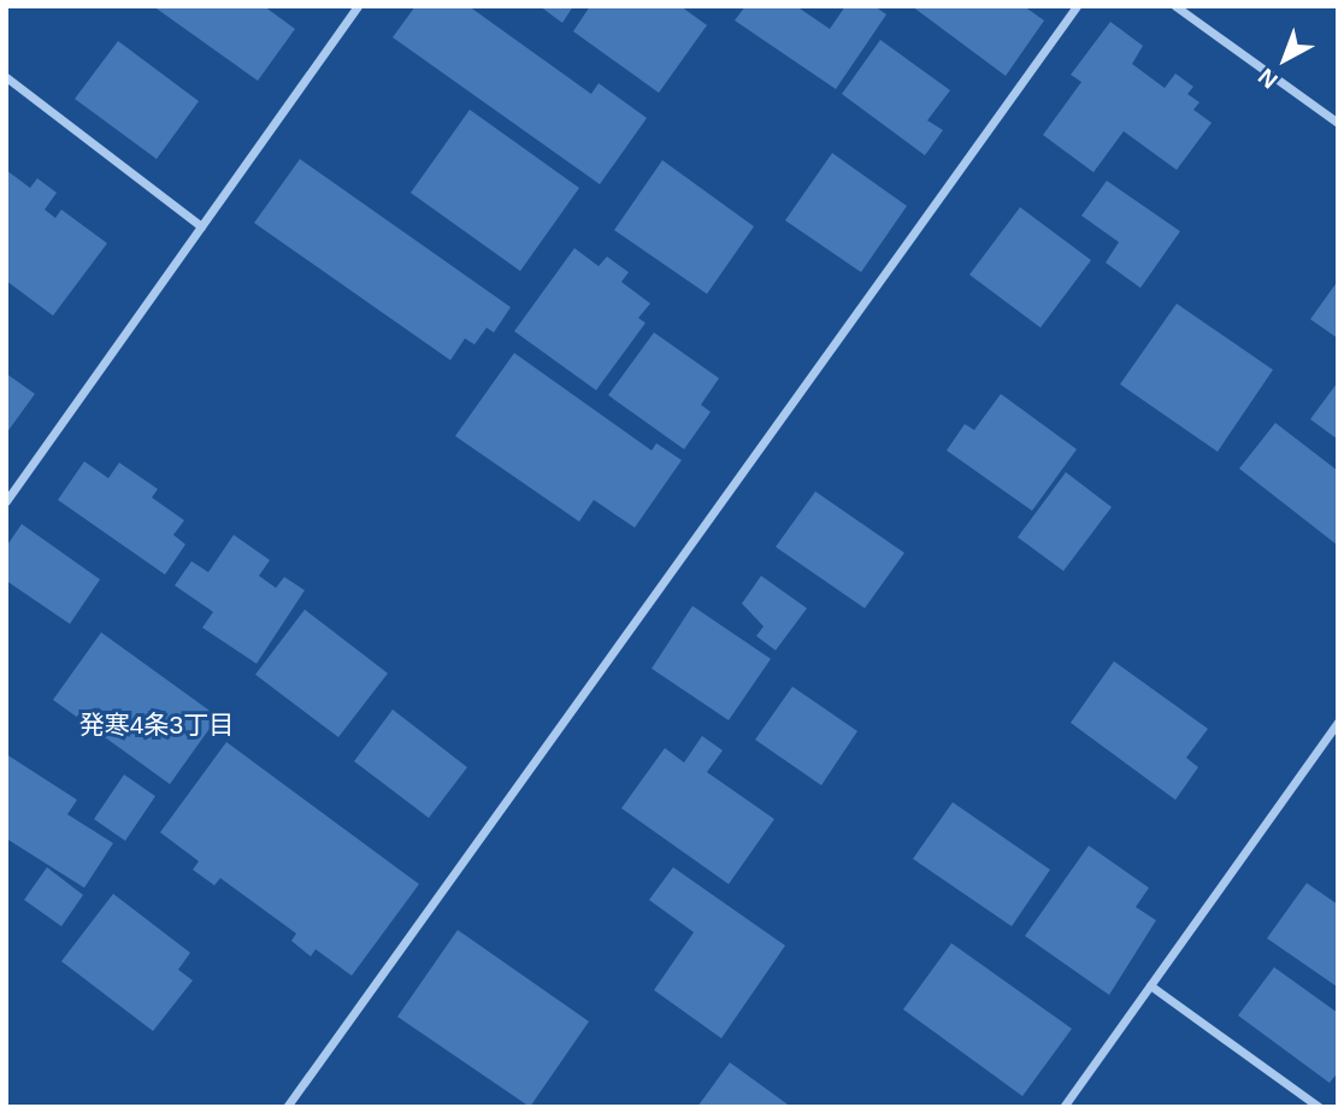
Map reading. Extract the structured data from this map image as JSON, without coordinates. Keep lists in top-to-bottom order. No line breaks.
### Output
{"districts":["発寒4条3丁目"],"north":"bottom left"}
